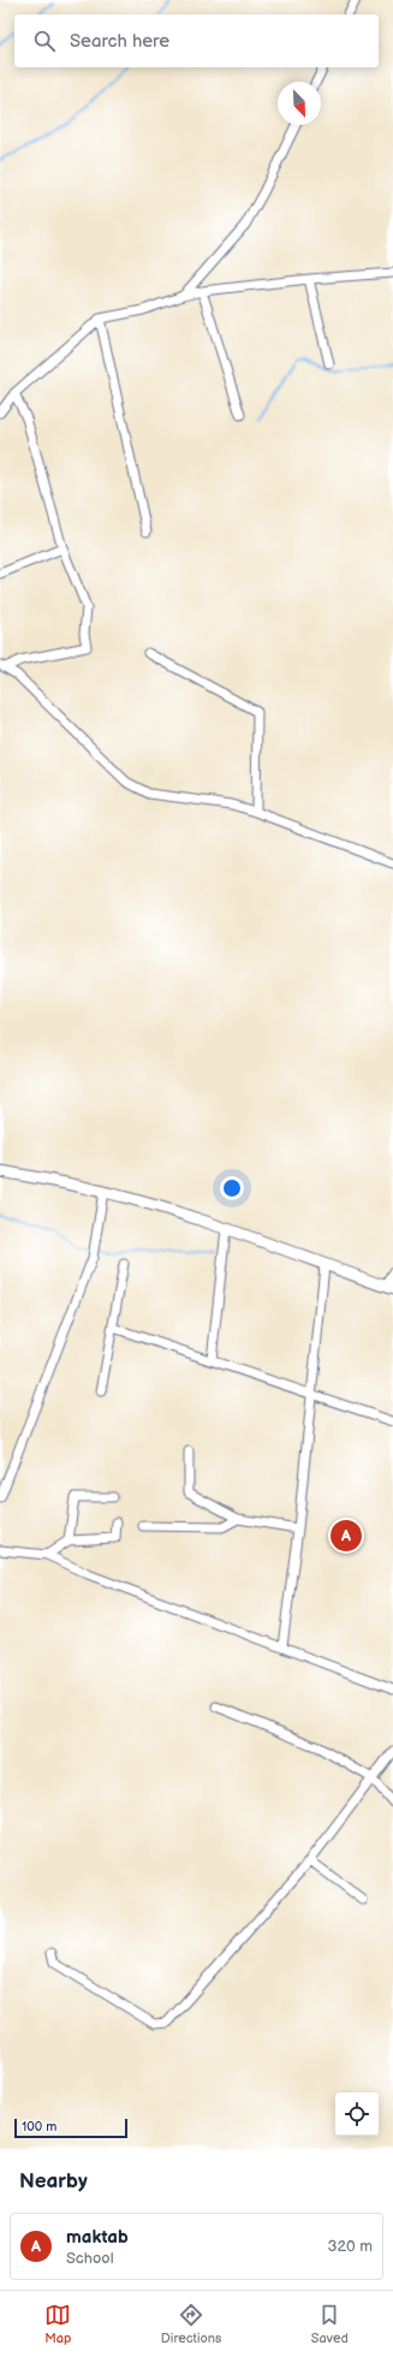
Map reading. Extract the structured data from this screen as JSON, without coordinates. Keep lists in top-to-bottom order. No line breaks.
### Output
{"scale_bar":"100 m","north":"bottom right","page":{"search":"Search here","pins":"A","scale":"100 m","heading":"Nearby","list":[{"mark":"A","name":"maktab","note":"School","value":"320 m"}],"nav":["Map","Directions","Saved"]}}
